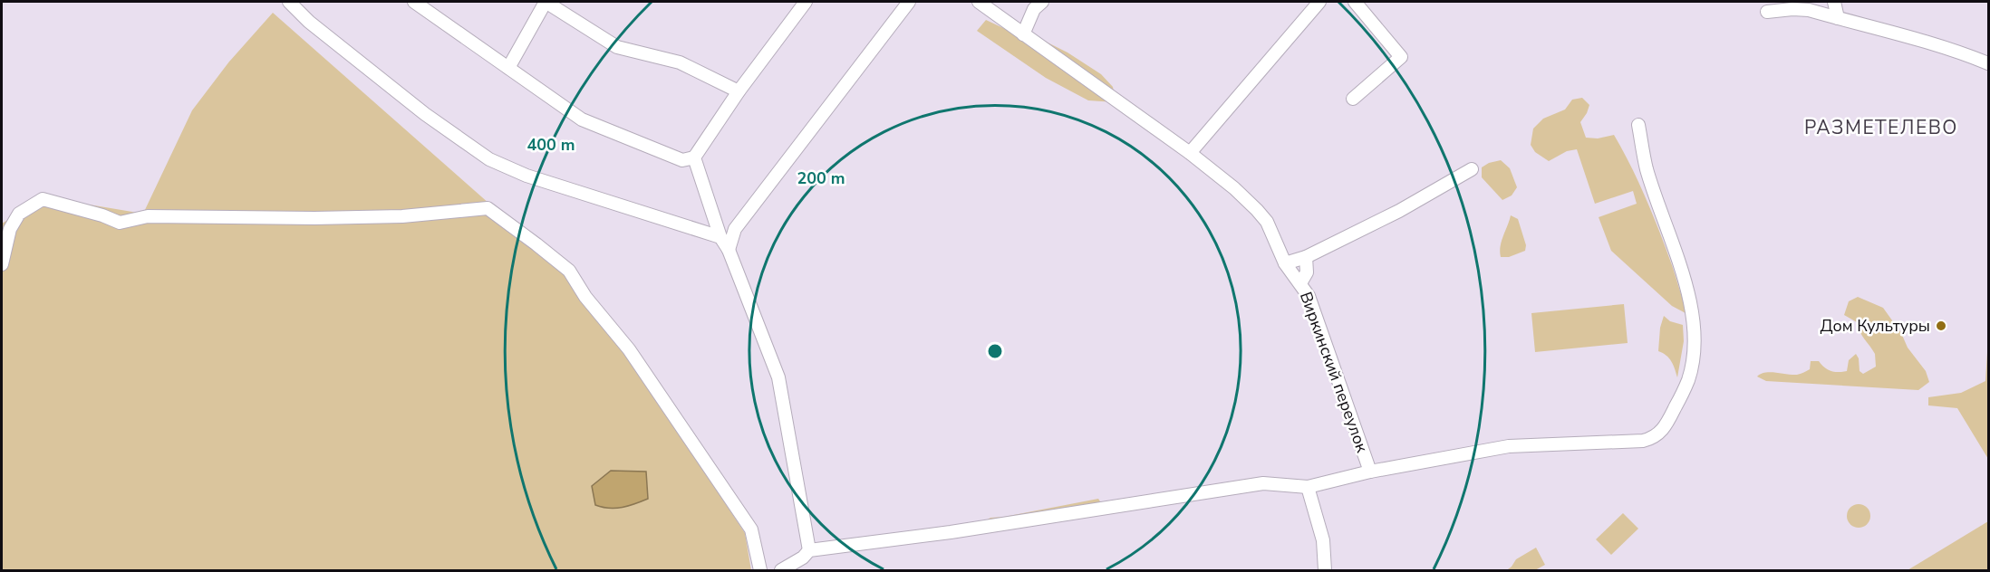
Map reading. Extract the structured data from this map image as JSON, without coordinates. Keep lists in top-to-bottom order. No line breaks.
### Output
{"streets":{"street":["Виркинский переулок"]},"districts":["РАЗМЕТЕЛЕВО"],"places":["Дом Культуры"],"rings":["400 m","200 m"]}
